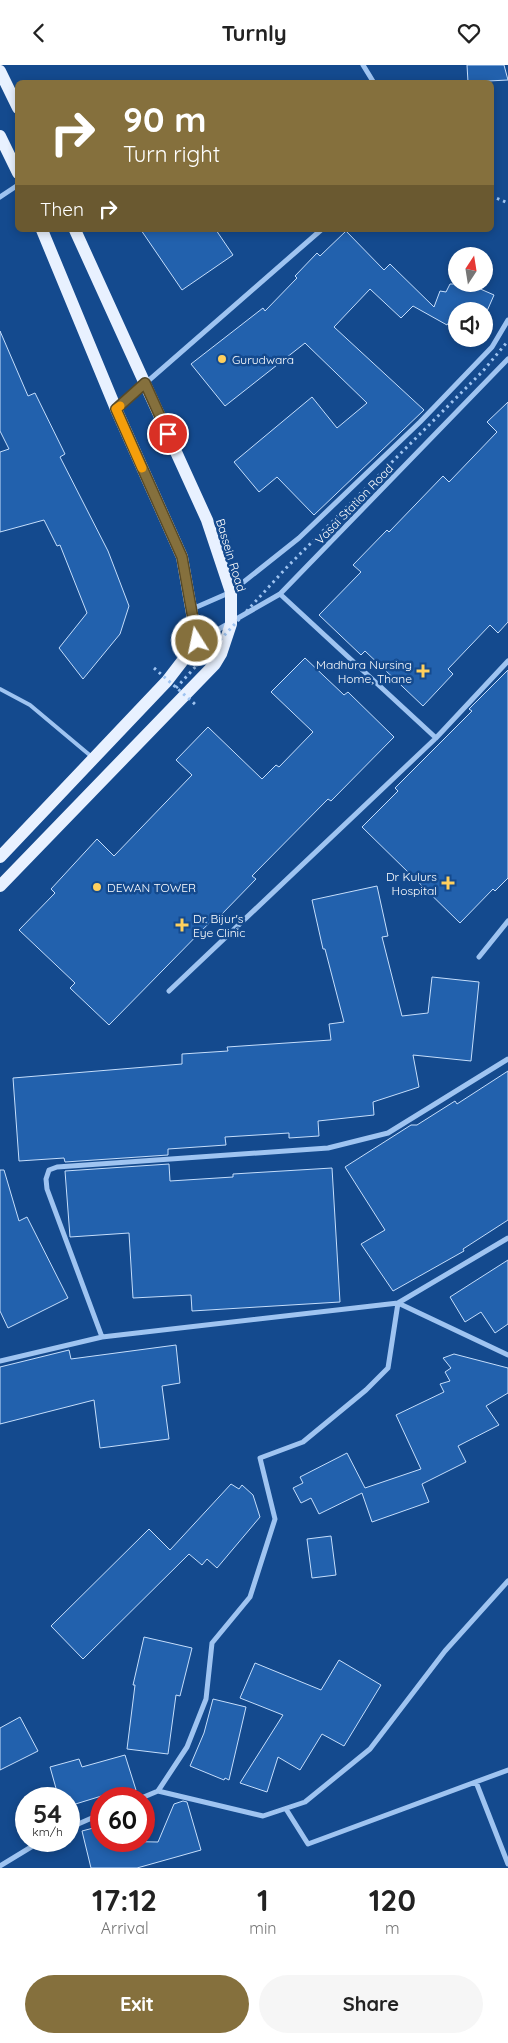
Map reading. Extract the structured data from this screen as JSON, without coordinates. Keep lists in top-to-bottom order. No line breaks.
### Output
{"streets":{"main road":["Bassein Road"],"street":["Vasai Station Road"]},"crossings":[["Vasai Station Road","Bassein Road"]],"places":{"other":["Gurudwara","DEWAN TOWER"],"health":["Madhura Nursing Home, Thane","Dr Kulurs Hospital","Dr. Bijur's Eye Clinic"]},"north":"top","page":{"header":"Turnly","turn":["90 m","Turn right"],"then":"Then","speed":"54 km/h","limit":"60","eta":["17:12","Arrival","1","min","120","m"],"buttons":["Exit","Share"]}}
